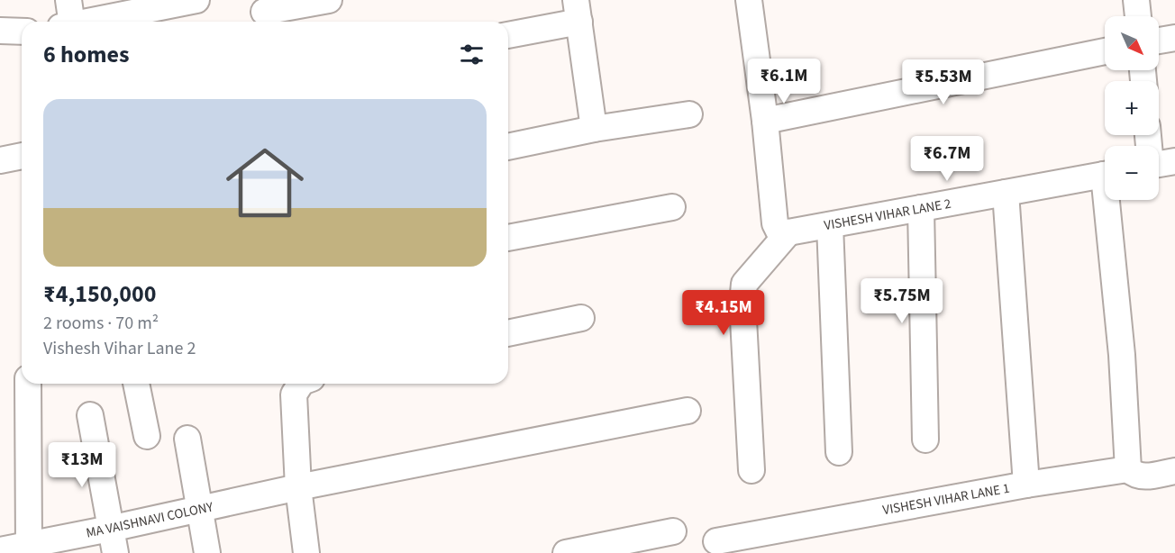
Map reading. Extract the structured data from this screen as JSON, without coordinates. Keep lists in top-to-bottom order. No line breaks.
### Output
{"streets":{"street":["VISHESH VIHAR LANE 2","VISHESH VIHAR LANE 1","MA VAISHNAVI COLONY"]},"north":"bottom right","page":{"map_buttons":["+","−"],"heading":"6 homes","price":["₹6.1M","₹5.53M","₹6.7M","₹5.75M","₹4.15M","₹13M"],"list":[{"name":"₹4,150,000","note":"2 rooms · 70 m² · Vishesh Vihar Lane 2"}]}}
